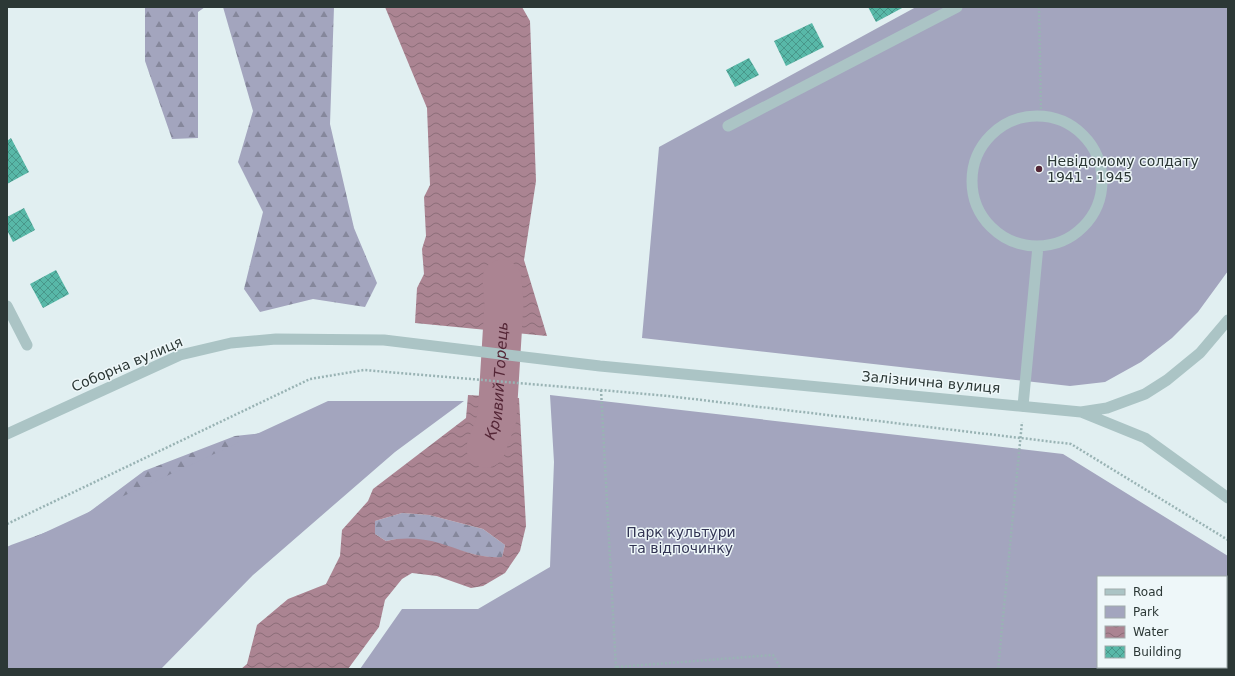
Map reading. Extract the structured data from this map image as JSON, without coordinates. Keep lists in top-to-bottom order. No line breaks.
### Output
{"streets":{"street":["Соборна вулиця","Залізнична вулиця"]},"crossings":[["Соборна вулиця","Залізнична вулиця"]],"water":["Кривий Торець"],"parks":["Парк культури та відпочинку"],"places":["Невідомому солдату 1941 - 1945"],"legend":["Road","Park","Water","Building"]}
